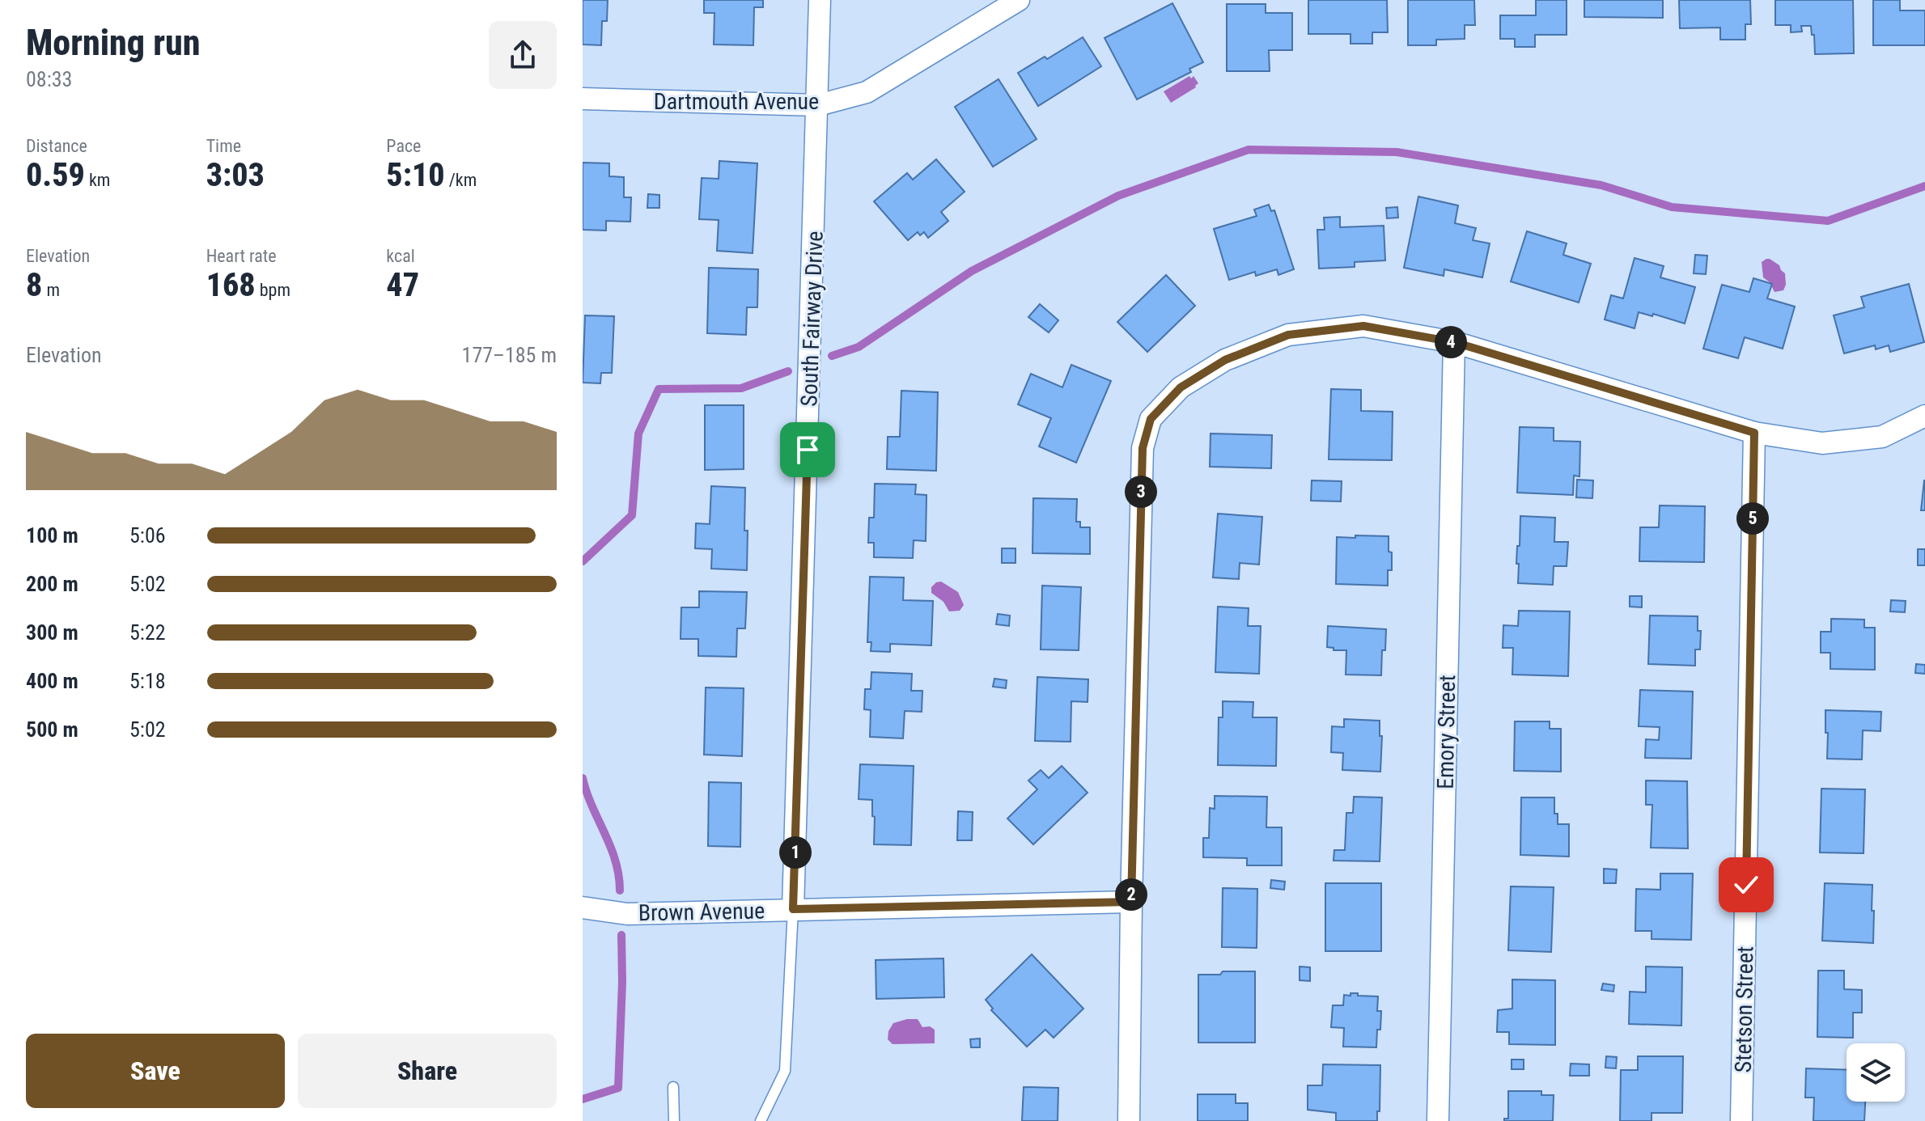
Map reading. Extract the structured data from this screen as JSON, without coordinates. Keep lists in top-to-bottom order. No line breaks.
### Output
{"streets":{"street":["Dartmouth Avenue","South Fairway Drive","Emory Street","Brown Avenue","Stetson Street"]},"crossings":[["Dartmouth Avenue","South Fairway Drive"],["South Fairway Drive","Brown Avenue"]],"page":{"heading":["Morning run","08:33"],"stats":[["Distance","0.59 km"],["Time","3:03"],["Pace","5:10 /km"],["Elevation","8 m"],["Heart rate","168 bpm"],["kcal","47"]],"pins":["4","3","5","1","2"],"chart":["Elevation","177–185 m"],"list":[{"name":"100 m","note":"5:06"},{"name":"200 m","note":"5:02"},{"name":"300 m","note":"5:22"},{"name":"400 m","note":"5:18"},{"name":"500 m","note":"5:02"}],"buttons":["Save","Share"]}}
